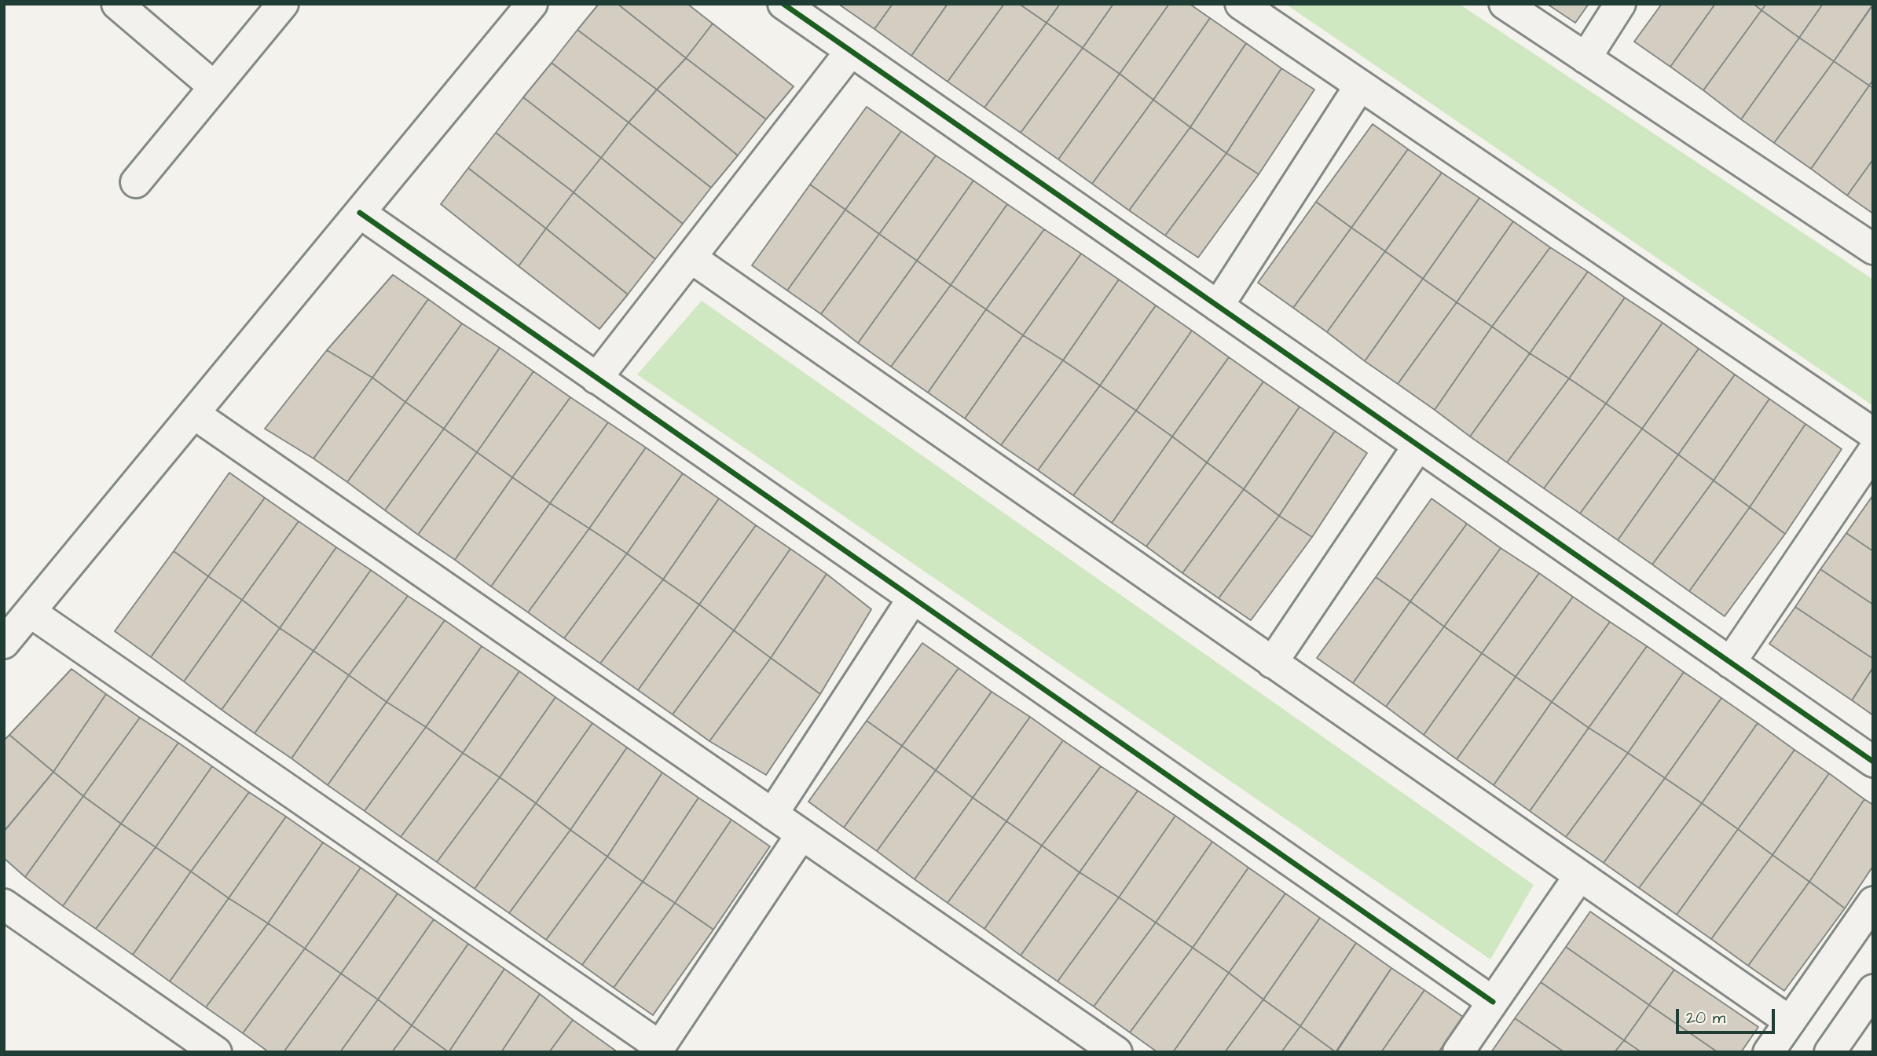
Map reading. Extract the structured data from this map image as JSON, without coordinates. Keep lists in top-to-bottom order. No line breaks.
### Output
{"scale_bar":"20 m"}
